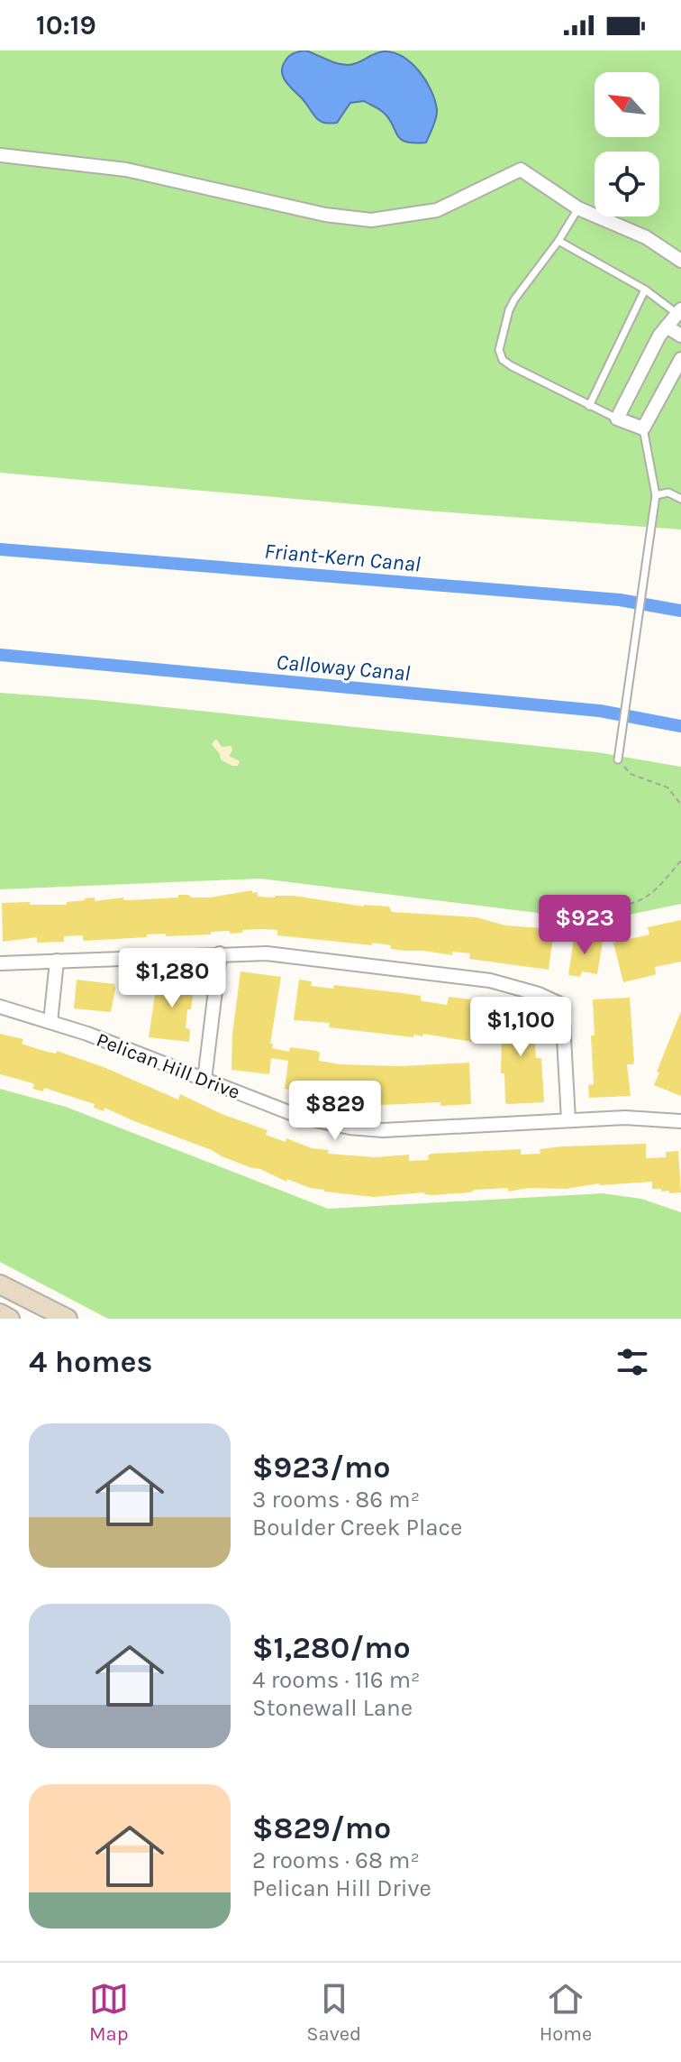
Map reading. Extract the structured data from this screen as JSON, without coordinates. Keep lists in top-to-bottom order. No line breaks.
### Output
{"streets":{"street":["Pelican Hill Drive"]},"water":["Friant-Kern Canal","Calloway Canal"],"north":"top left","page":{"status":"10:19","price":["$923","$1,280","$1,100","$829"],"heading":"4 homes","list":[{"name":"$923/mo","note":"3 rooms · 86 m² · Boulder Creek Place"},{"name":"$1,280/mo","note":"4 rooms · 116 m² · Stonewall Lane"},{"name":"$829/mo","note":"2 rooms · 68 m² · Pelican Hill Drive"}],"tabs":["Map","Saved","Home"]}}
